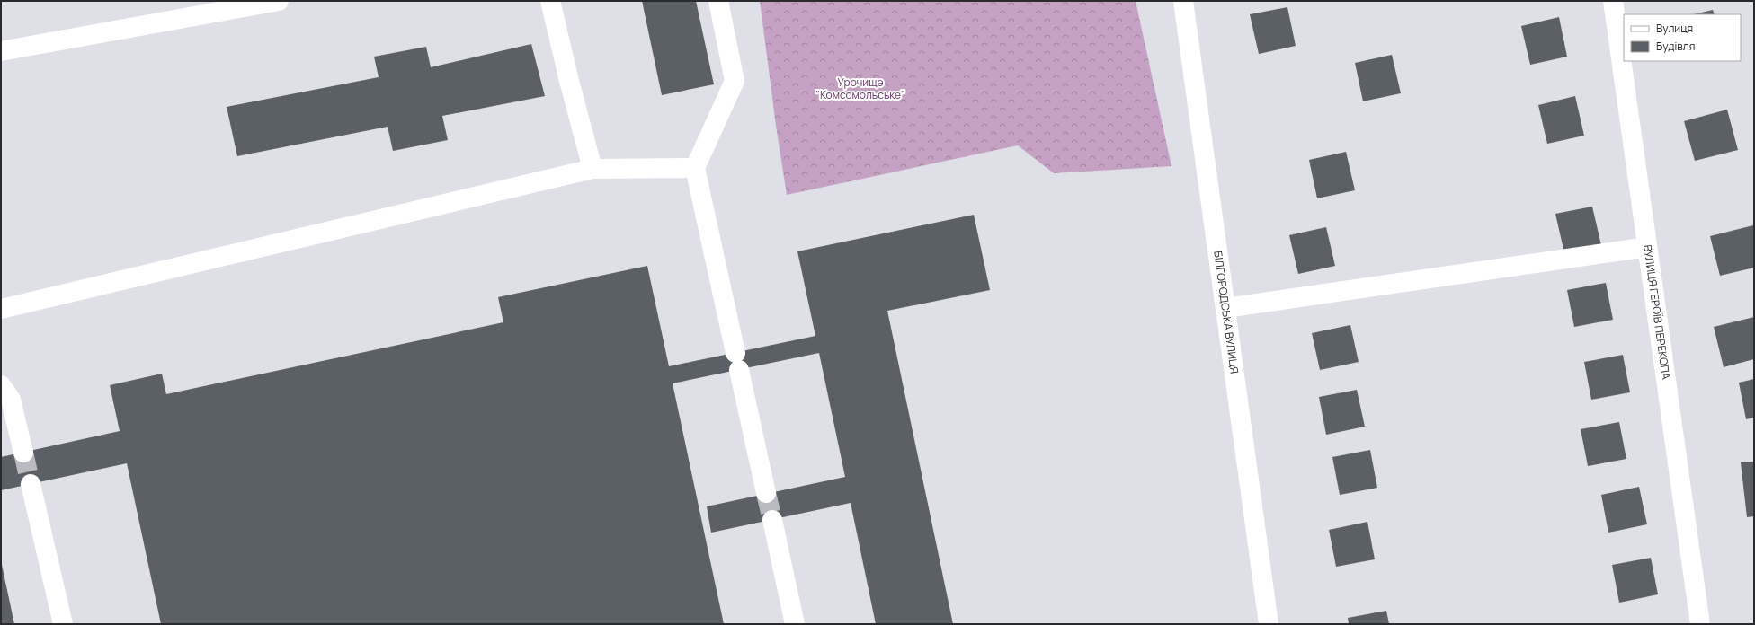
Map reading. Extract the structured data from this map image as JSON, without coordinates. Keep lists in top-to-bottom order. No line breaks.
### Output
{"streets":{"street":["БІЛГОРОДСЬКА ВУЛИЦЯ","ВУЛИЦЯ ГЕРОЇВ ПЕРЕКОПА"]},"parks":["Урочище \"Комсомольське\""],"legend":["Вулиця","Будівля"]}
